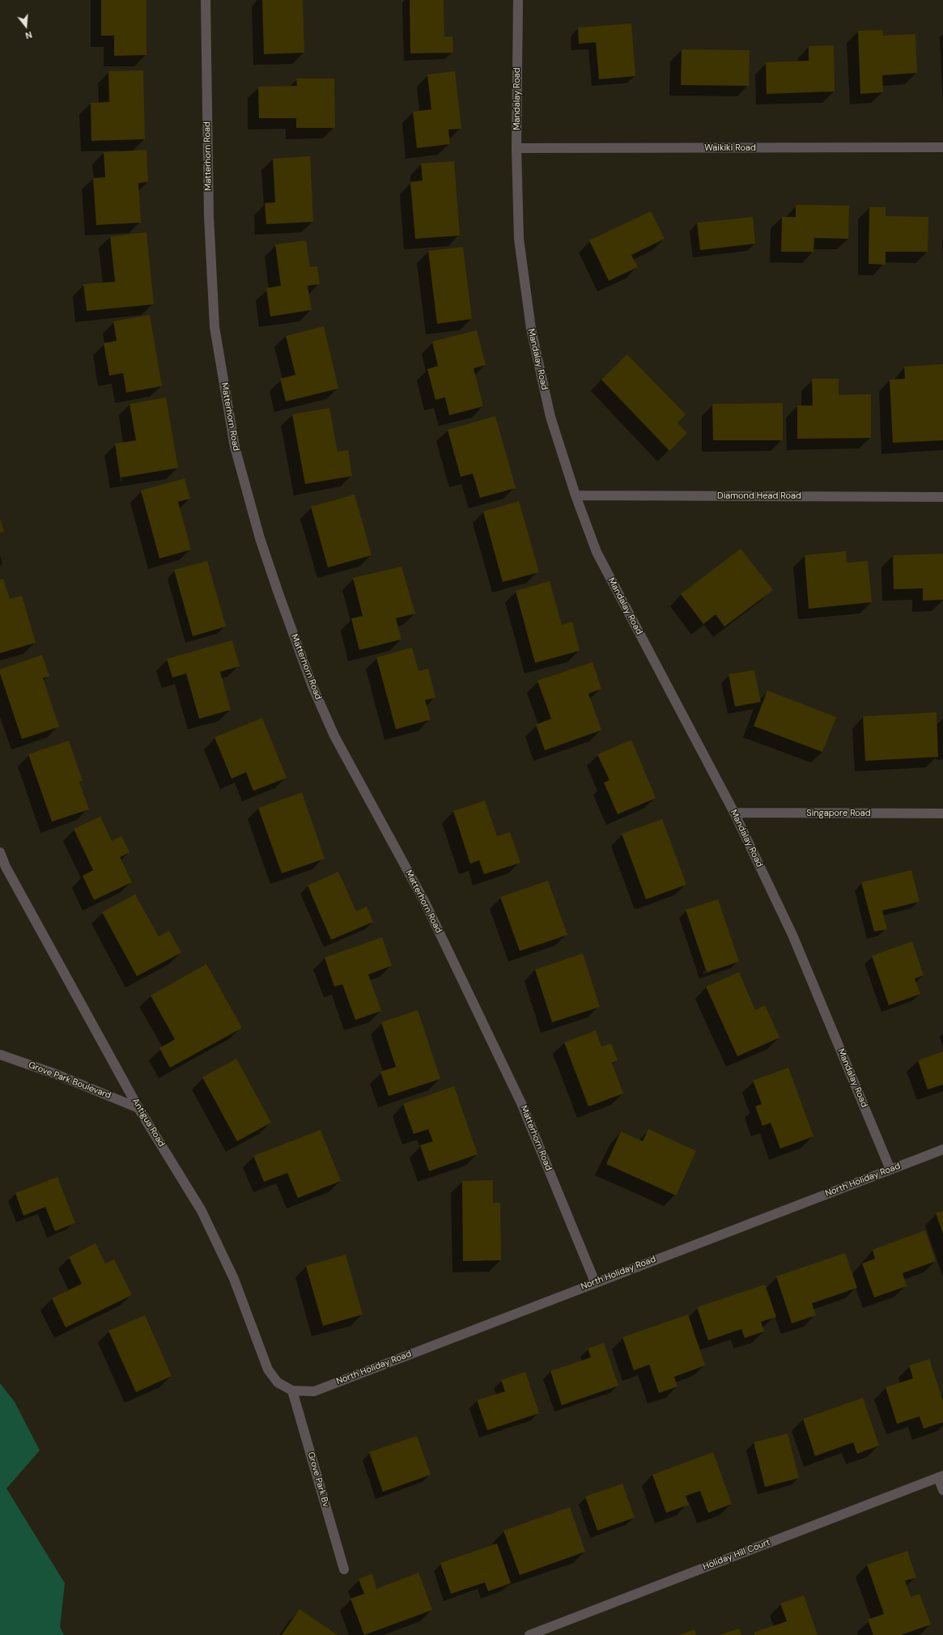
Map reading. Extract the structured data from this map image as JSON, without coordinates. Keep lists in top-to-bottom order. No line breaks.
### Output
{"streets":{"street":["Mandalay Road","Waikiki Road","Matterhorn Road","Diamond Head Road","Singapore Road","Grove Park Boulevard","Antigua Road","North Holiday Road","Grove Park Bv","Holiday Hill Court"]},"crossings":[["Mandalay Road","Waikiki Road"],["Mandalay Road","Diamond Head Road"],["Mandalay Road","Singapore Road"],["Mandalay Road","North Holiday Road"],["Matterhorn Road","North Holiday Road"],["Grove Park Boulevard","Antigua Road"],["Antigua Road","North Holiday Road"],["Antigua Road","Grove Park Bv"],["North Holiday Road","Grove Park Bv"]],"north":"bottom"}
